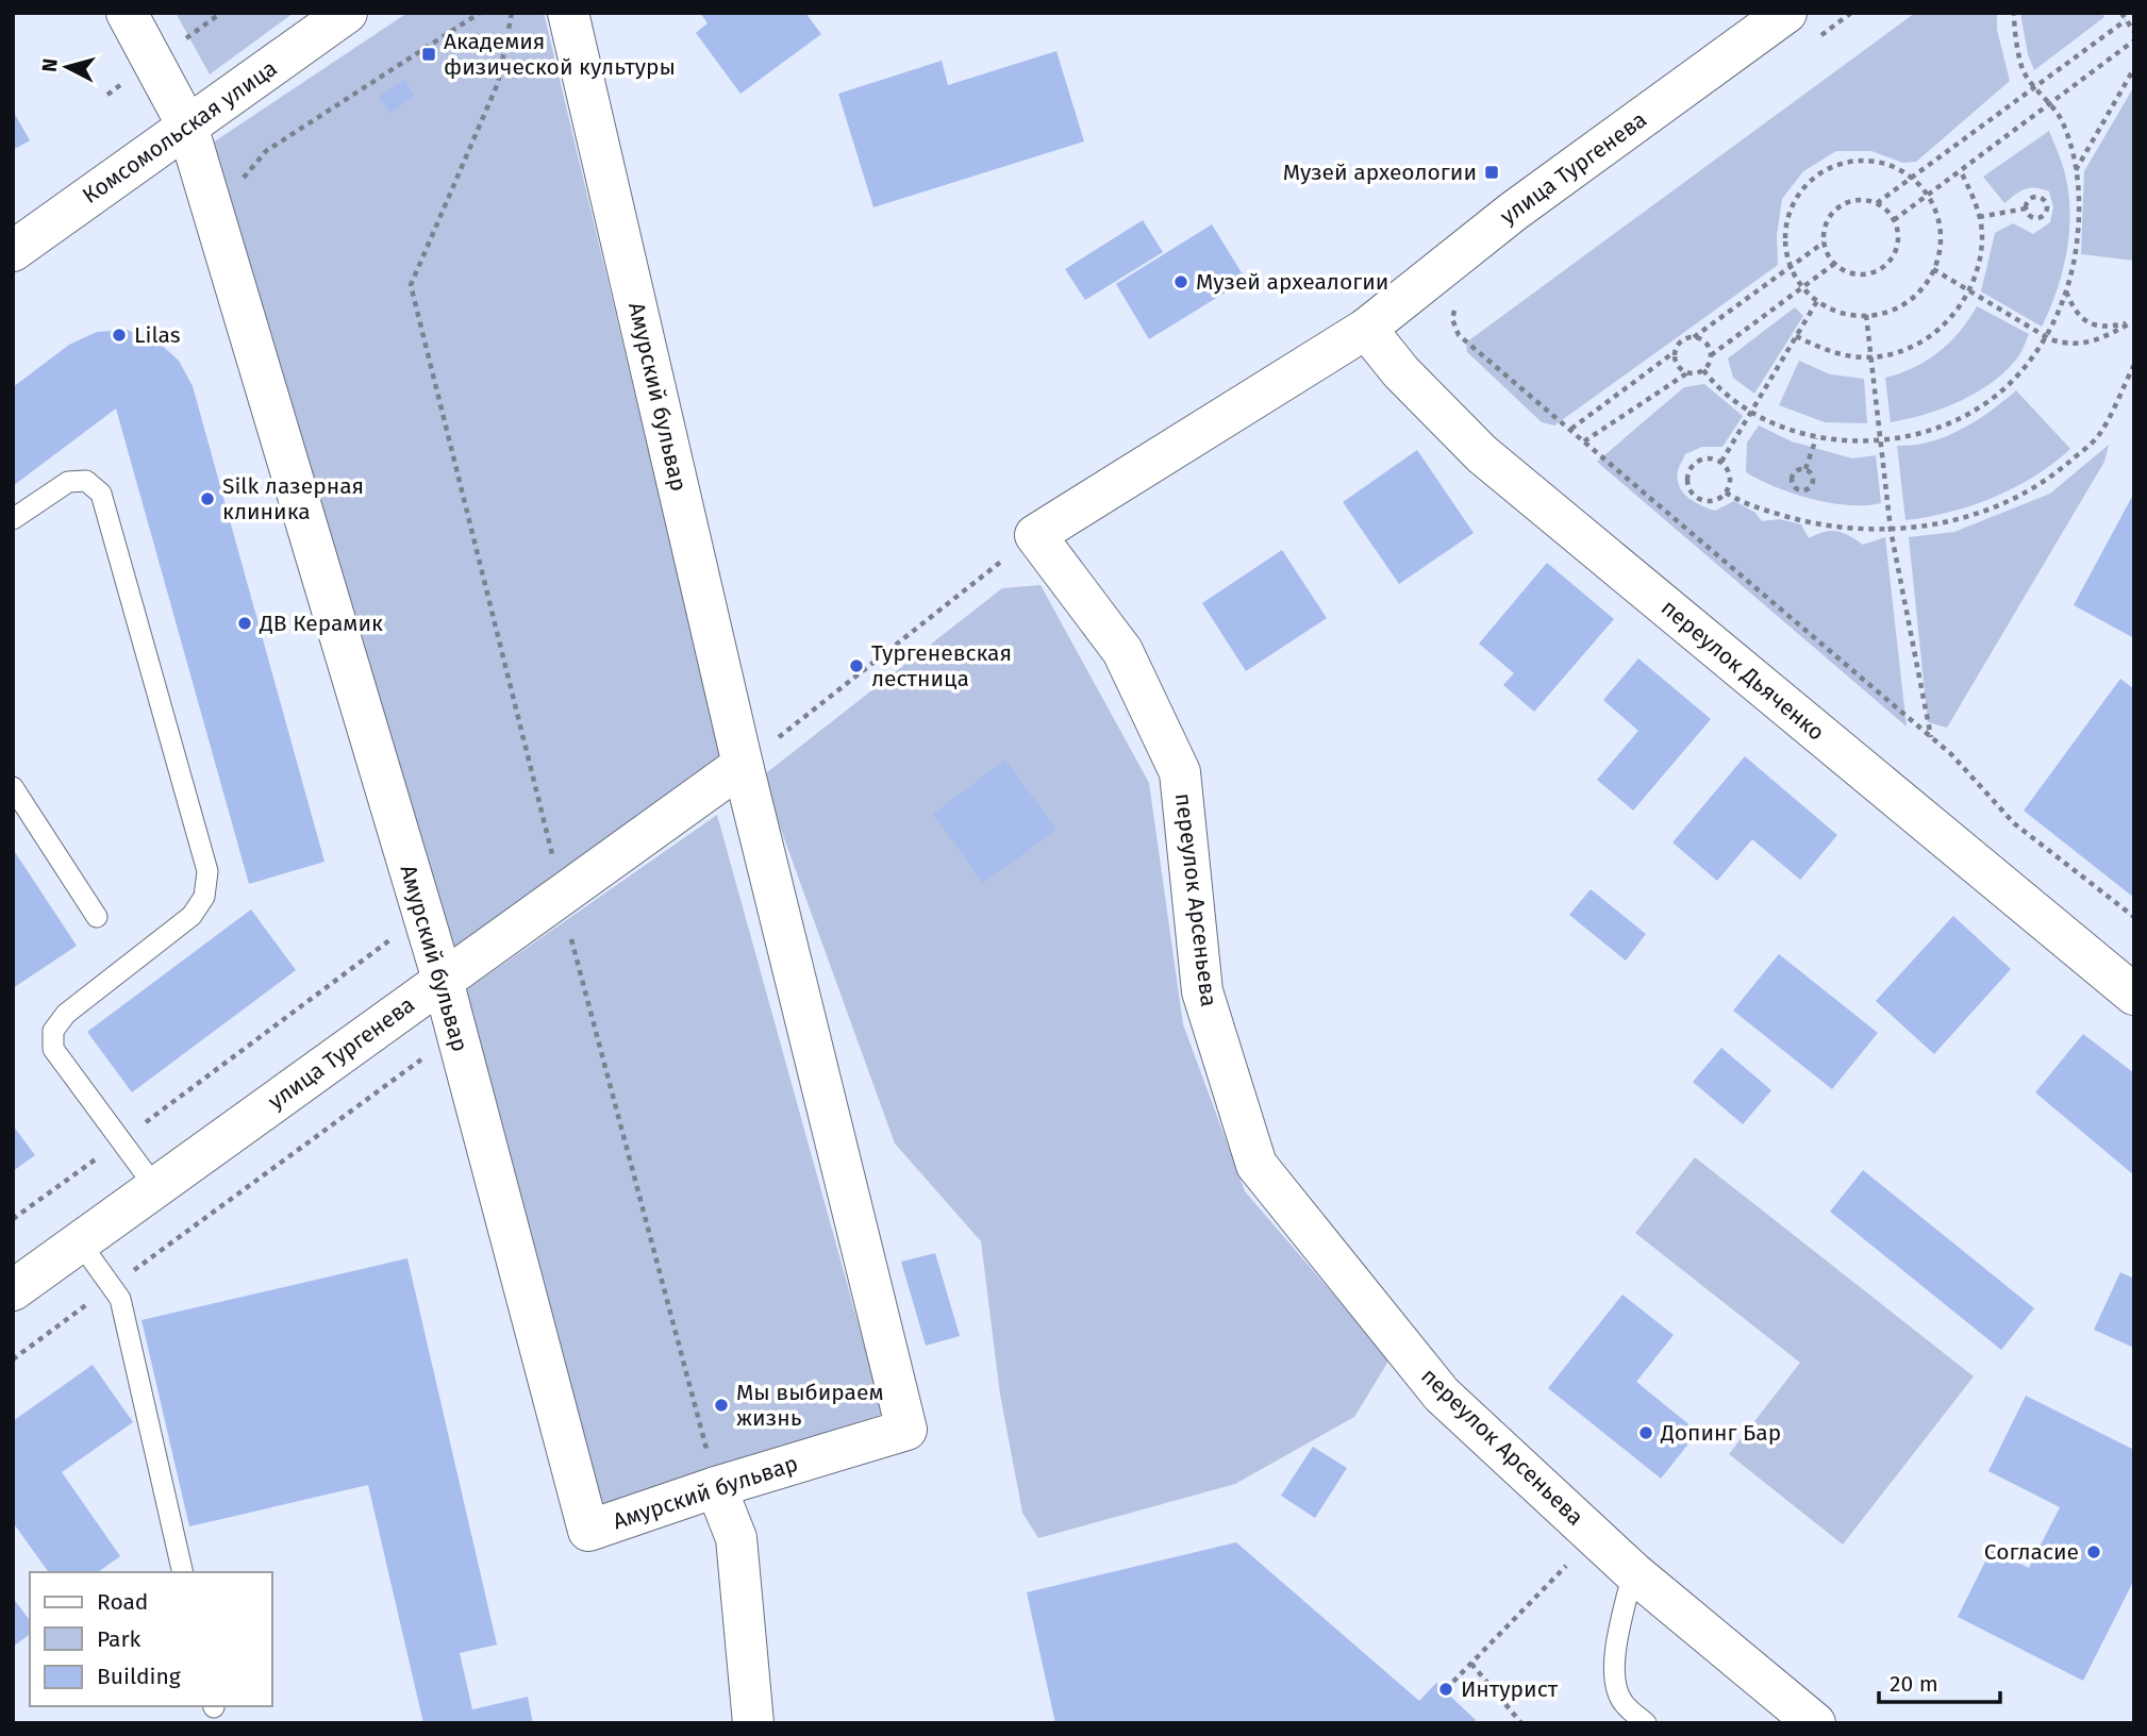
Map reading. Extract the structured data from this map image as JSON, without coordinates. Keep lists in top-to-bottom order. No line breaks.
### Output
{"streets":{"street":["Комсомольская улица","улица Тургенева","Амурский бульвар","переулок Дьяченко","переулок Арсеньева"]},"crossings":[["Комсомольская улица","Амурский бульвар"],["улица Тургенева","Амурский бульвар"],["улица Тургенева","переулок Дьяченко"]],"places":{"transit":["Академия физической культуры","Музей археологии"],"other":["Музей археалогии","Lilas","Silk лазерная клиника","ДВ Керамик","Тургеневская лестница","Мы выбираем жизнь","Допинг Бар","Согласие","Интурист"]},"legend":["Road","Park","Building"],"scale_bar":"20 m","north":"left"}
